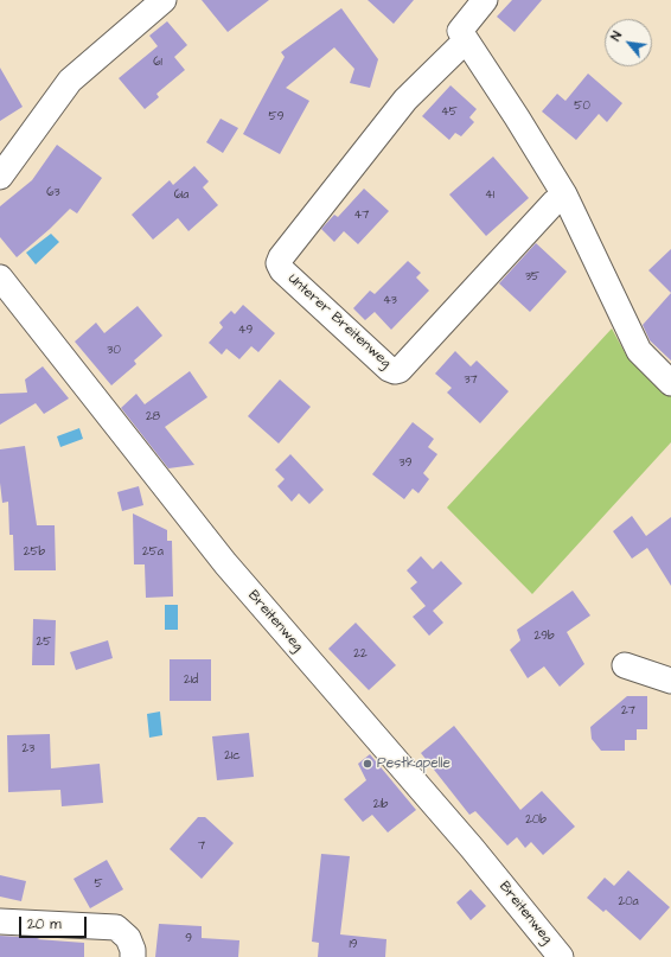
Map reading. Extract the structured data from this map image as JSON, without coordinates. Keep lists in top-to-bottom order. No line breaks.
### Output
{"streets":{"street":["Unterer Breitenweg","Breitenweg"]},"places":["Pestkapelle"],"house_numbers":["61","50","45","59","63","61a","41","47","35","43","49","30","37","28","39","25b","25a","29b","25","22","21d","27","23","21c","21b","20b","7","5","20a","9","19"],"scale_bar":"20 m","north":"top left"}
